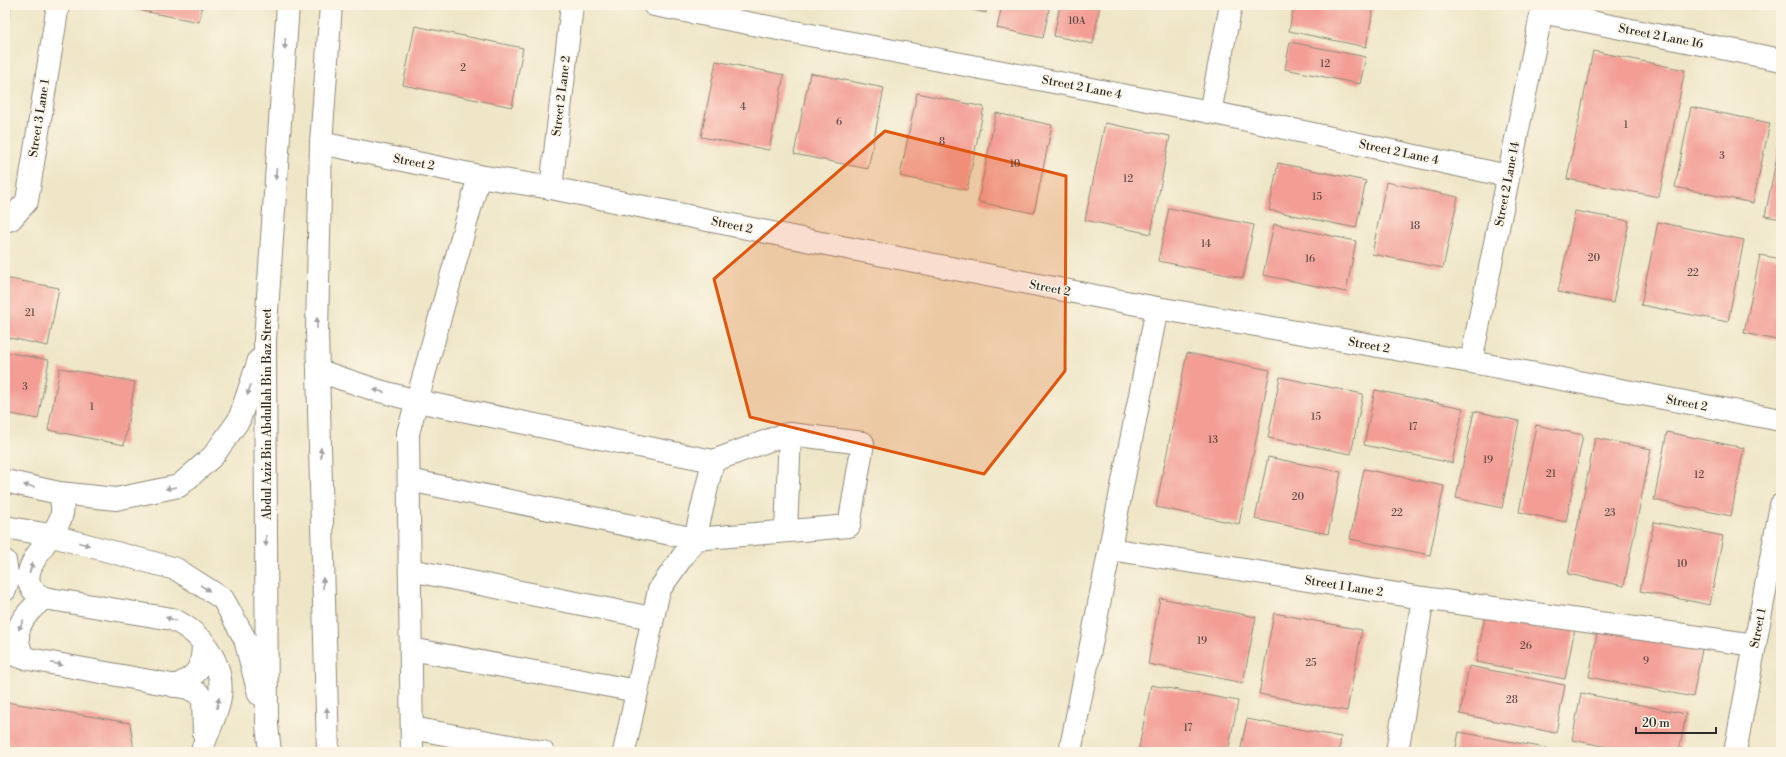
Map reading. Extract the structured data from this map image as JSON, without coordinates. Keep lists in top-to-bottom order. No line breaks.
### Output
{"streets":{"street":["Street 2 Lane 16","Street 2 Lane 4","Street 2 Lane 2","Street 3 Lane 1","Street 2","Street 2 Lane 14","Abdul Aziz Bin Abdullah Bin Baz Street","Street 1 Lane 2","Street 1"]},"crossings":[["Street 2 Lane 16","Street 2 Lane 14"],["Street 2 Lane 4","Street 2 Lane 14"],["Street 2 Lane 2","Street 2"],["Street 2","Street 2 Lane 14"],["Street 1 Lane 2","Street 1"]],"house_numbers":["10A","12","2","4","6","1","8","3","10","12","15","18","14","20","16","22","21","3","1","15","17","13","19","21","12","20","22","23","10","19","26","9","25","28","17"],"scale_bar":"20 m"}
